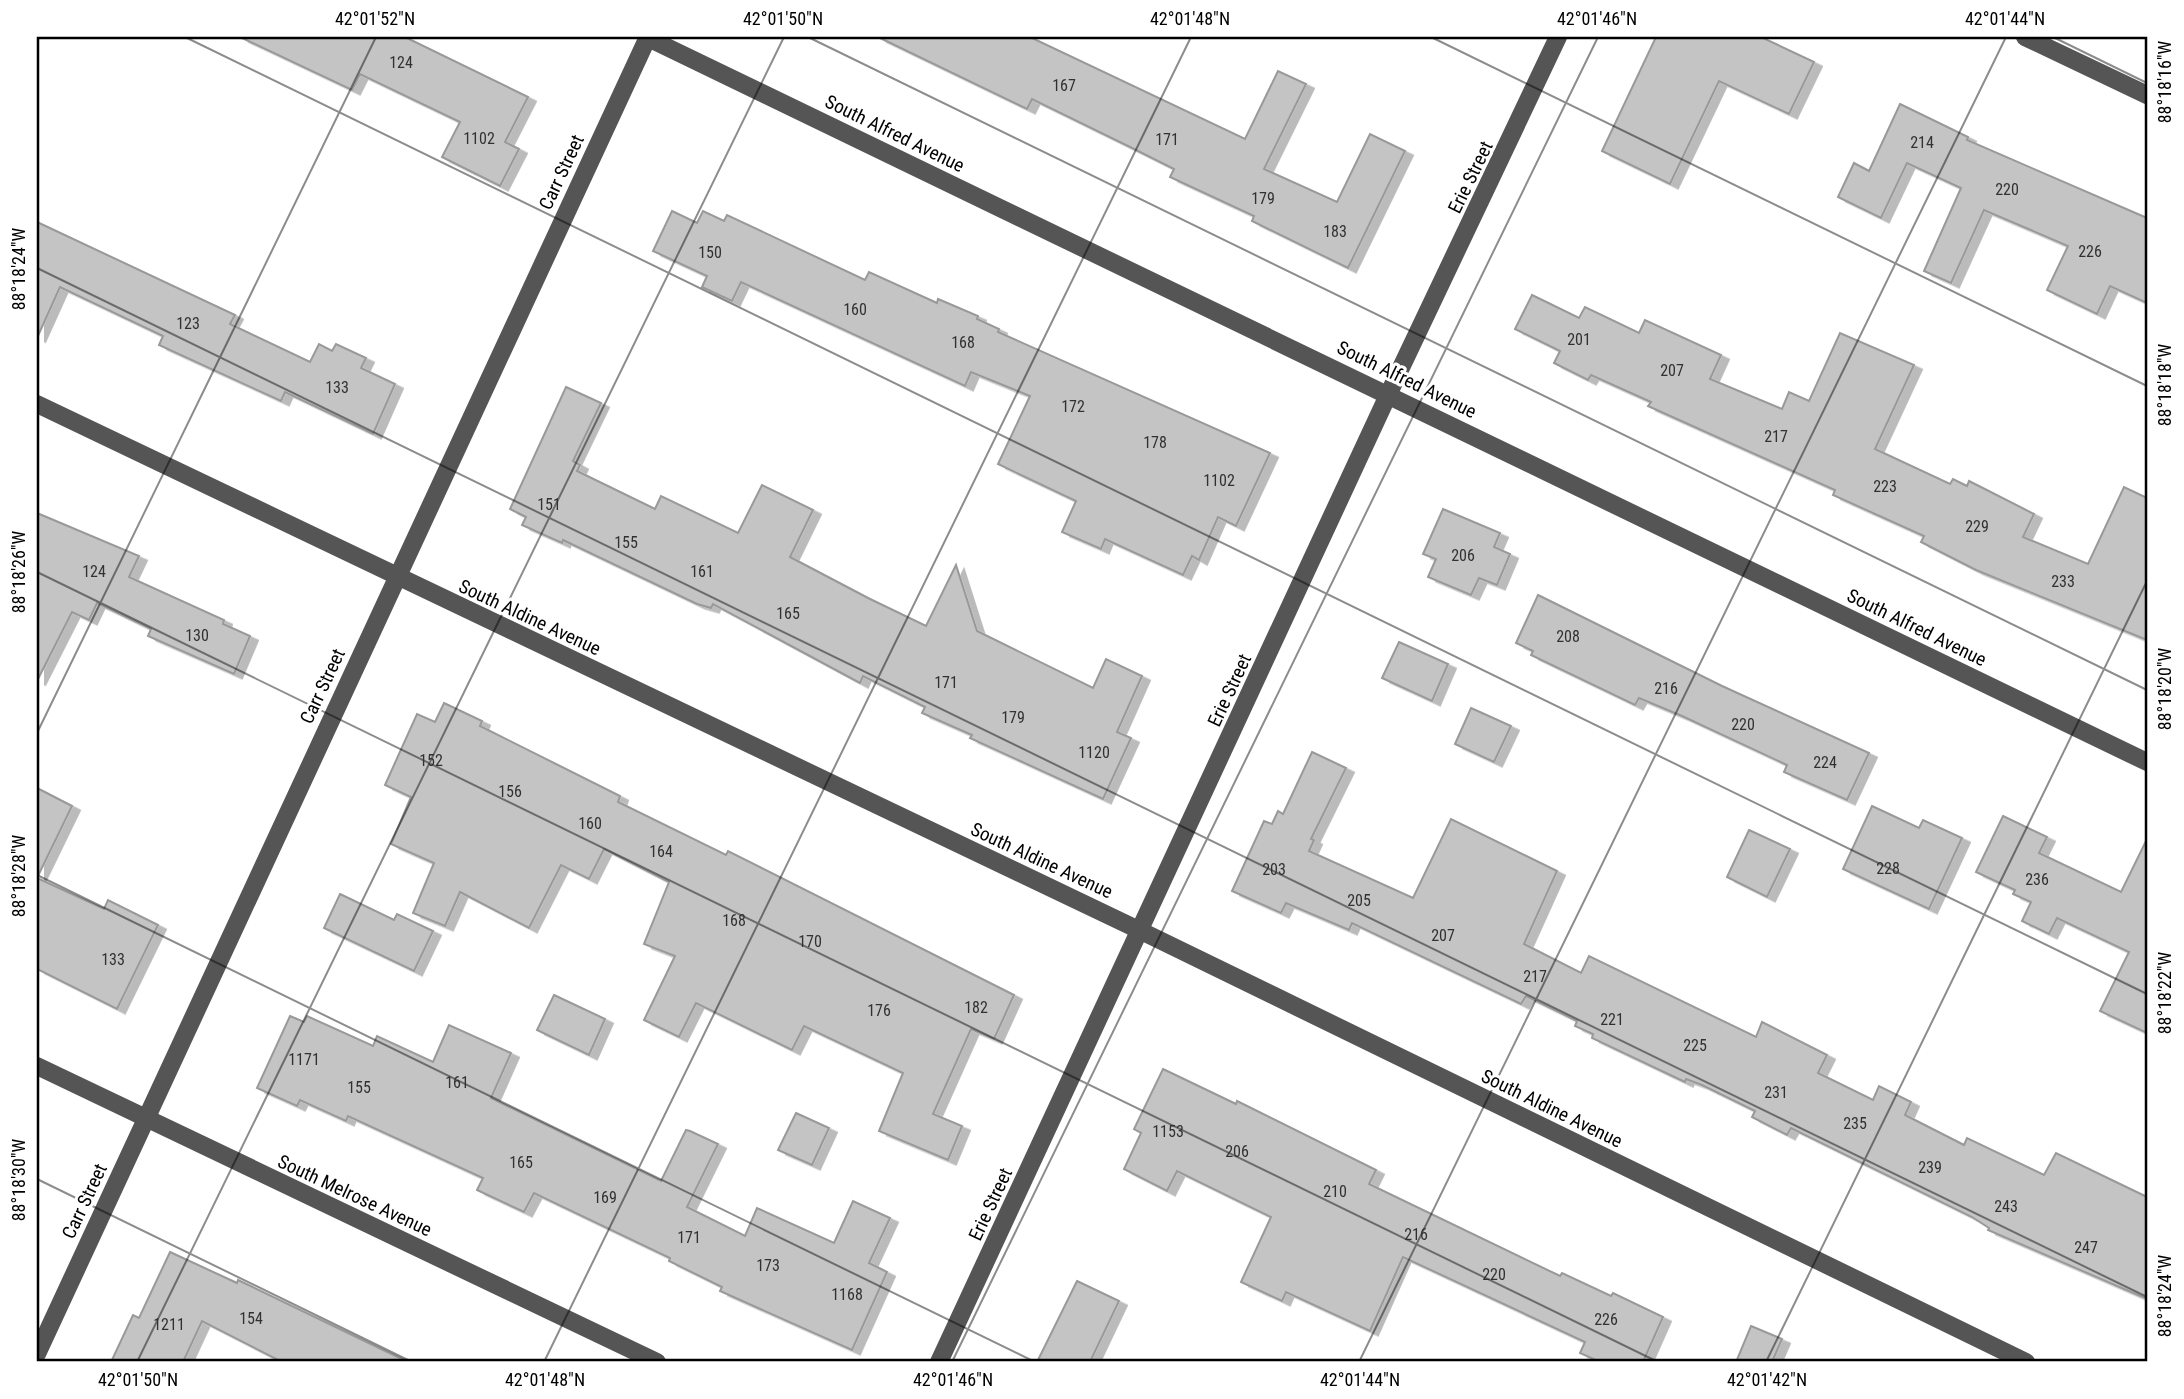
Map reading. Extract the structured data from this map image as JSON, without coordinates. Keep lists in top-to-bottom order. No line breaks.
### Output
{"streets":{"street":["South Alfred Avenue","Carr Street","Erie Street","South Aldine Avenue","South Melrose Avenue"]},"crossings":[["South Alfred Avenue","Carr Street"],["South Alfred Avenue","Erie Street"],["Carr Street","South Aldine Avenue"],["Carr Street","South Melrose Avenue"],["Erie Street","South Aldine Avenue"]],"house_numbers":["124","167","1102","171","214","220","179","183","226","150","160","123","201","168","207","133","172","217","178","1102","223","151","229","155","206","124","161","233","165","130","208","171","216","179","220","1120","152","224","156","160","164","228","203","236","205","168","207","170","133","217","182","176","221","225","1171","161","155","231","235","1153","206","165","239","210","169","243","216","171","247","173","220","1168","154","226","1211"],"coordinates":["42°01'52\"N","42°01'50\"N","42°01'48\"N","42°01'46\"N","42°01'44\"N","88°18'16\"W","88°18'24\"W","88°18'18\"W","88°18'26\"W","88°18'20\"W","88°18'28\"W","88°18'22\"W","88°18'30\"W","42°01'42\"N"]}
